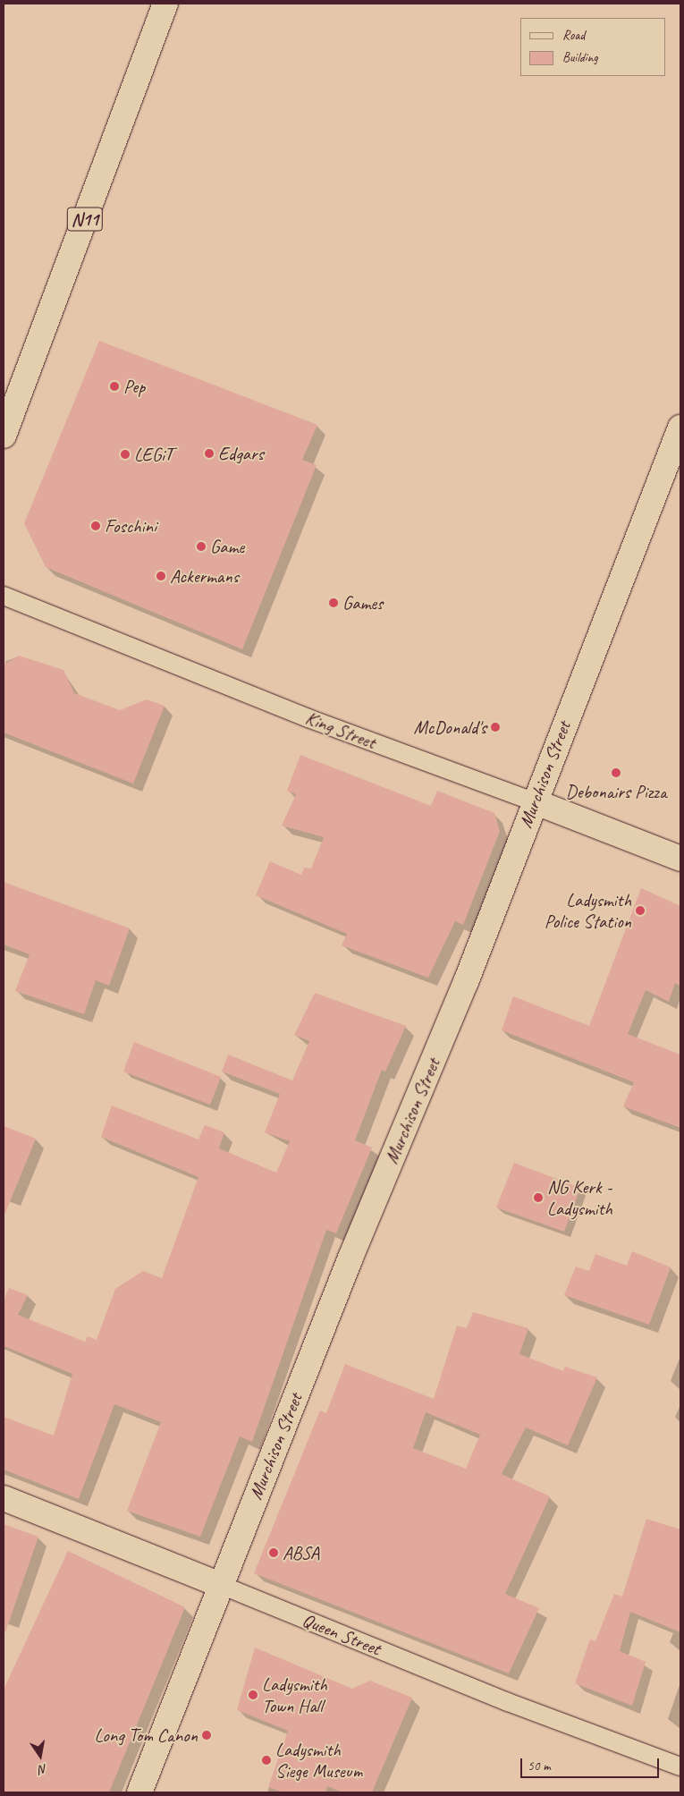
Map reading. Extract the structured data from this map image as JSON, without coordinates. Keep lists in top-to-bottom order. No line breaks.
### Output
{"streets":{"main road":["N11","King Street","Murchison Street","Queen Street"]},"crossings":[["King Street","Murchison Street"],["Murchison Street","Queen Street"]],"places":["Pep","Edgars","LEGiT","Foschini","Game","Ackermans","Games","McDonald's","Debonairs Pizza","Ladysmith Police Station","NG Kerk - Ladysmith","ABSA","Ladysmith Town Hall","Long Tom Canon","Ladysmith Siege Museum"],"legend":["Road","Building"],"scale_bar":"50 m","north":"bottom"}
